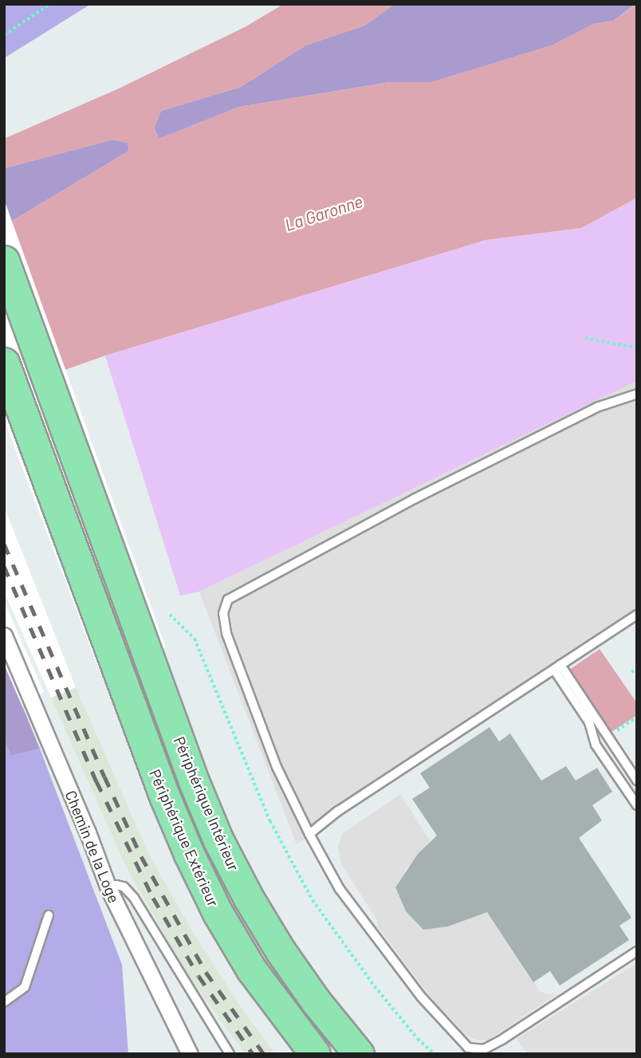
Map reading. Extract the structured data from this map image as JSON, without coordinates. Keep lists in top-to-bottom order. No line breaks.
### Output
{"streets":{"highway":["Périphérique Intérieur","Périphérique Extérieur"],"street":["Chemin de la Loge"]},"water":["La Garonne"]}
